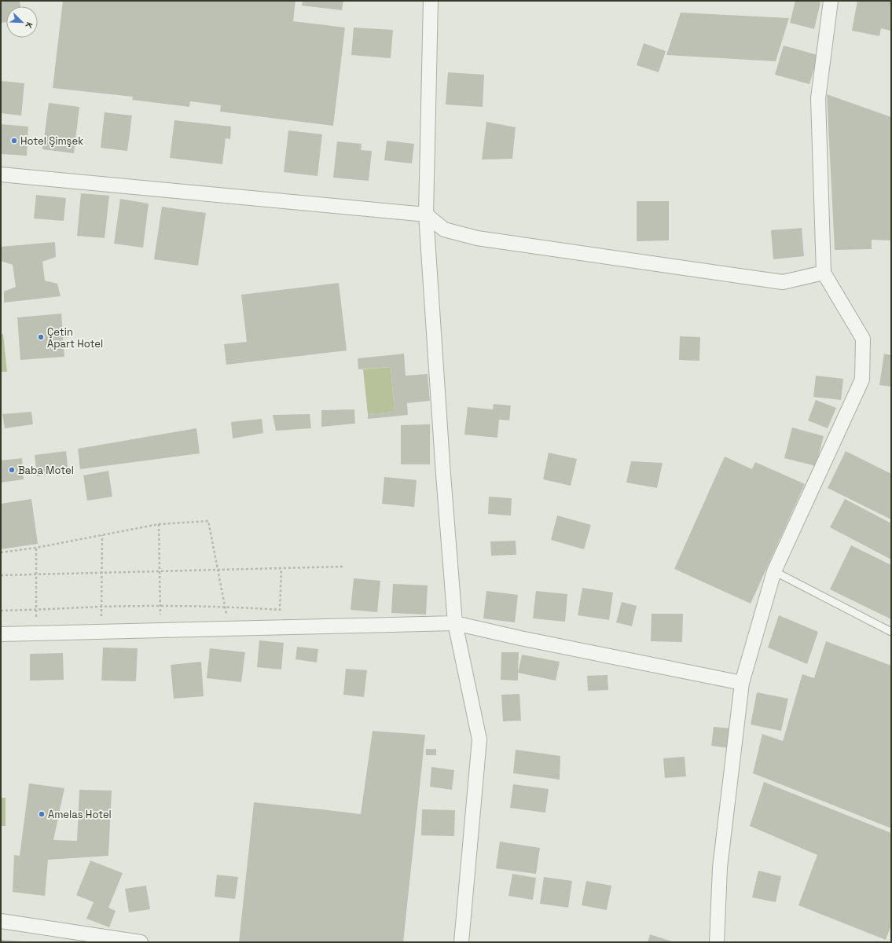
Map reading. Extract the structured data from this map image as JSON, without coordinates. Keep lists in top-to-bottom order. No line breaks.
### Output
{"places":["Hotel Şimşek","Çetin Apart Hotel","Baba Motel","Amelas Hotel"],"north":"bottom right"}
